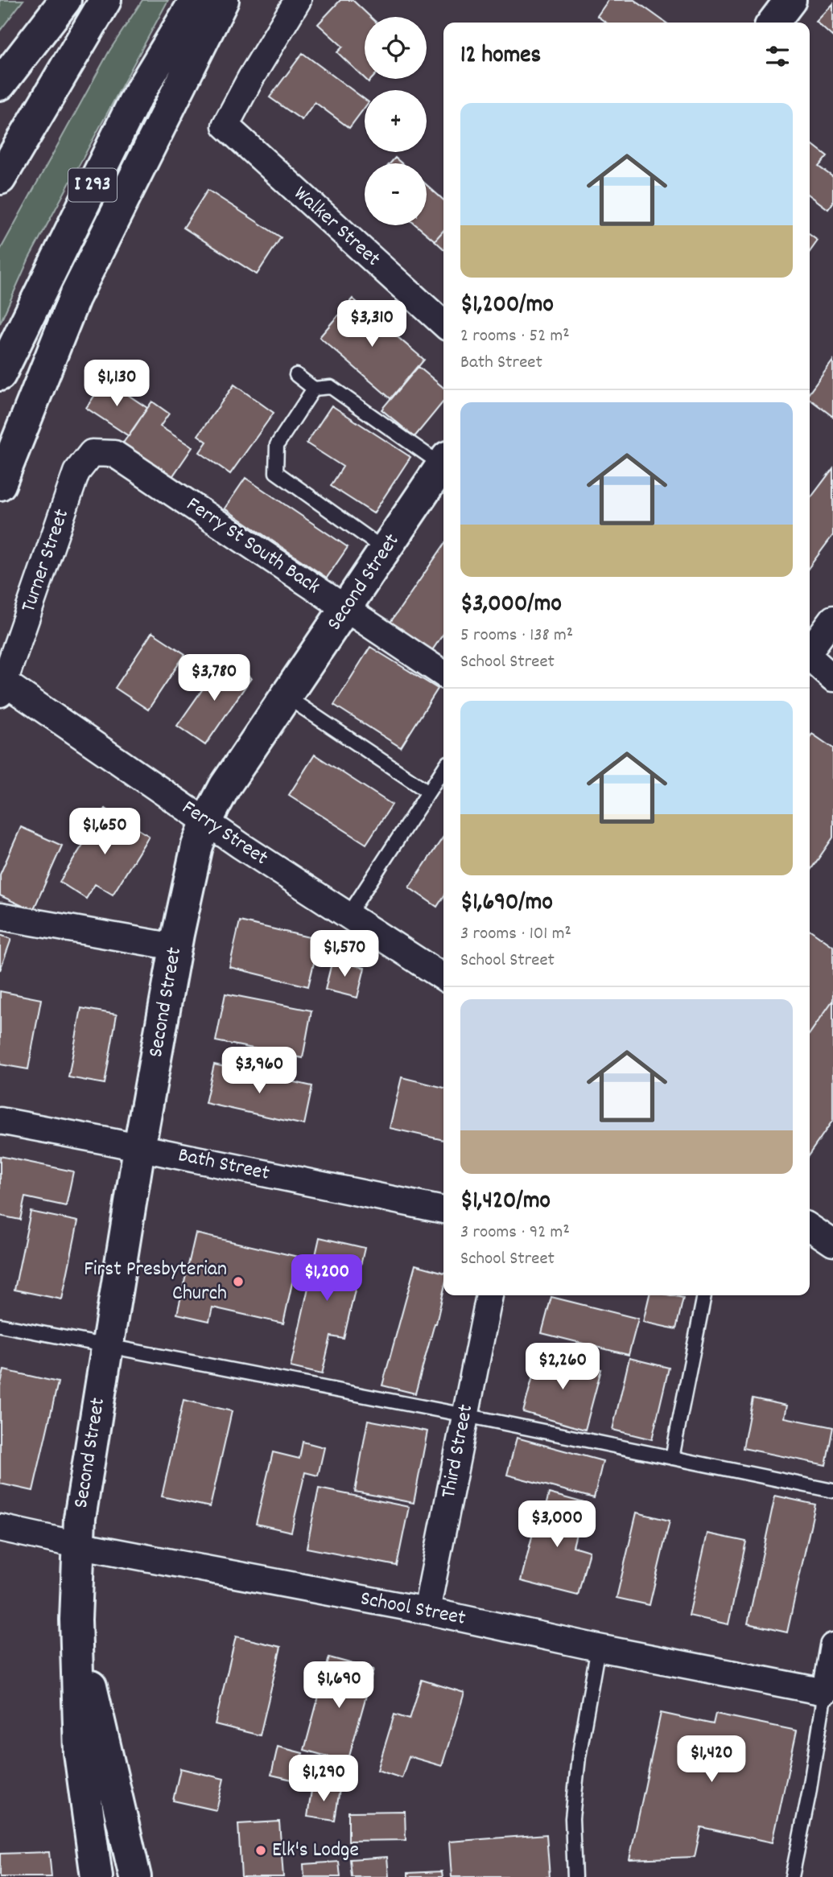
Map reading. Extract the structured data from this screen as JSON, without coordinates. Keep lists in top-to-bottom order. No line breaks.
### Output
{"streets":{"main road":["I 293","Second Street"],"street":["Walker Street","Ferry St South Back","Turner Street","Ferry Street","Bath Street","Third Street","School Street"]},"crossings":[["Ferry St South Back","Turner Street"],["Ferry St South Back","Second Street"],["Turner Street","Ferry Street"],["Second Street","Ferry Street"],["Second Street","Bath Street"],["Second Street","School Street"],["Third Street","School Street"]],"places":["First Presbyterian Church","Elk's Lodge"],"page":{"map_buttons":["+","−"],"heading":"12 homes","list":[{"name":"$1,200/mo","note":"2 rooms · 52 m² · Bath Street"},{"name":"$3,000/mo","note":"5 rooms · 138 m² · School Street"},{"name":"$1,690/mo","note":"3 rooms · 101 m² · School Street"},{"name":"$1,420/mo","note":"3 rooms · 92 m² · School Street"}],"price":["$3,310","$1,130","$3,780","$1,650","$1,570","$3,960","$1,200","$2,260","$3,000","$1,690","$1,420","$1,290"]}}
